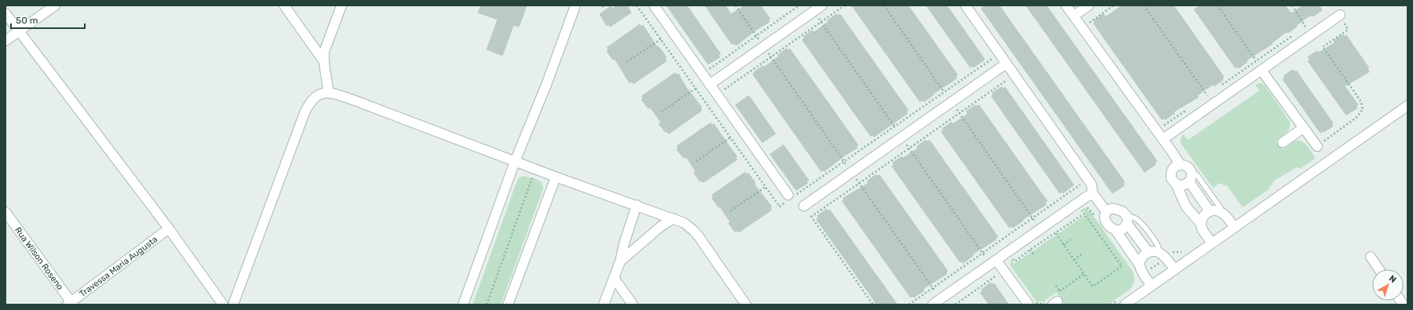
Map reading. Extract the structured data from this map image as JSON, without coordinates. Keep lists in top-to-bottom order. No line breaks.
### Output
{"streets":{"street":["Rua Wilson Roseno","Travessa Maria Augusta"]},"crossings":[["Rua Wilson Roseno","Travessa Maria Augusta"]],"scale_bar":"50 m","north":"top right"}
